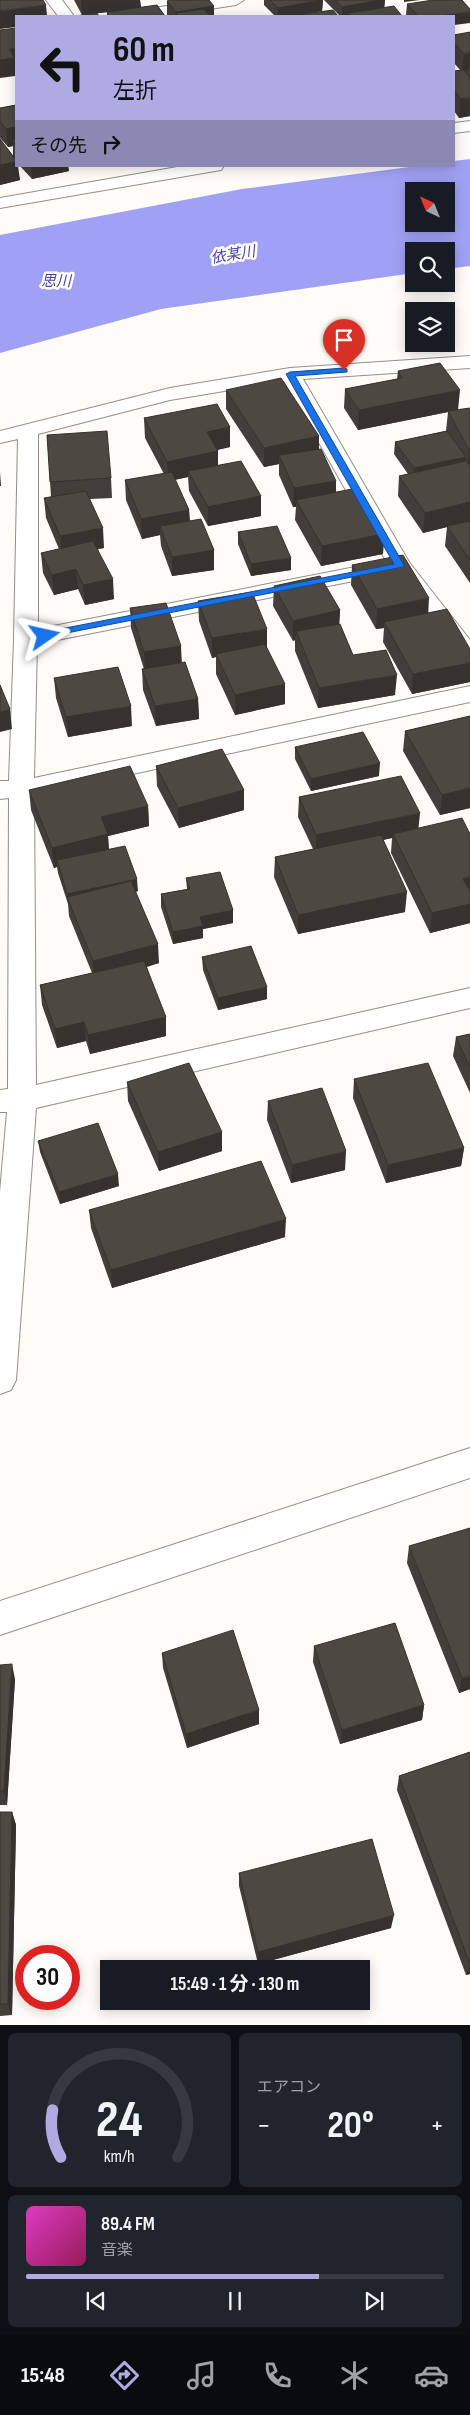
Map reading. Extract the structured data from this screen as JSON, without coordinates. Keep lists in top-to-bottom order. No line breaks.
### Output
{"water":["依某川","思川"],"north":"top left","page":{"turn":["60 m","左折"],"then":"その先","limit":"30","trip":"15:49 · 1 分 · 130 m","tile":"エアコン","heat":["−","20°","+"],"song":["89.4 FM","音楽"],"tabs":"15:48","gauge":["24","km/h"]}}
